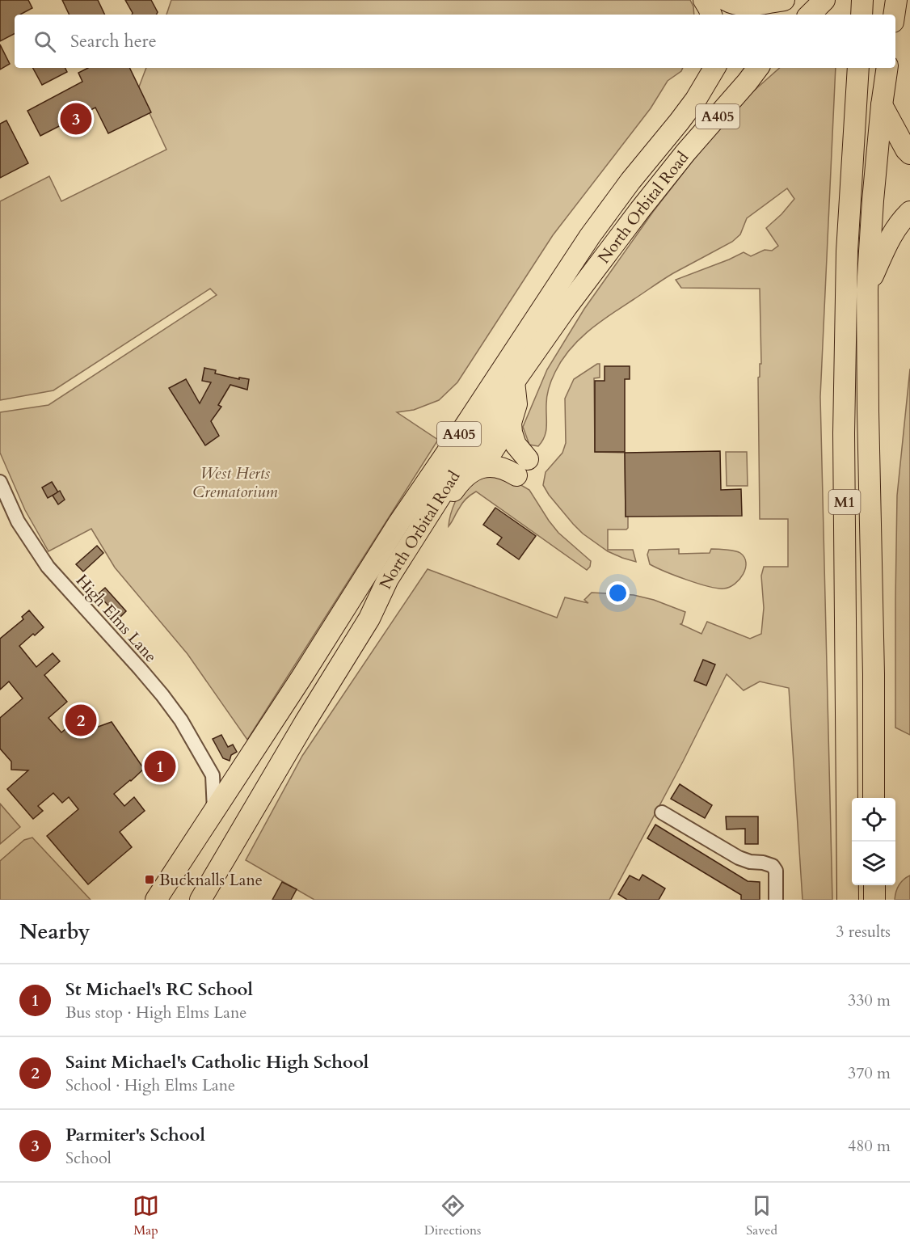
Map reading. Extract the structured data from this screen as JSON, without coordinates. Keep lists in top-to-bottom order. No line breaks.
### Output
{"streets":{"highway":["A405","North Orbital Road","M1"],"street":["High Elms Lane"]},"crossings":[["A405","North Orbital Road"],["North Orbital Road","High Elms Lane"]],"parks":["West Herts Crematorium"],"places":{"transit":["Bucknalls Lane"]},"page":{"search":"Search here","pins":["3","2","1"],"heading":["Nearby","3 results"],"list":[{"mark":"1","name":"St Michael's RC School","note":"Bus stop · High Elms Lane","value":"330 m"},{"mark":"2","name":"Saint Michael's Catholic High School","note":"School · High Elms Lane","value":"370 m"},{"mark":"3","name":"Parmiter's School","note":"School","value":"480 m"}],"nav":["Map","Directions","Saved"]}}
